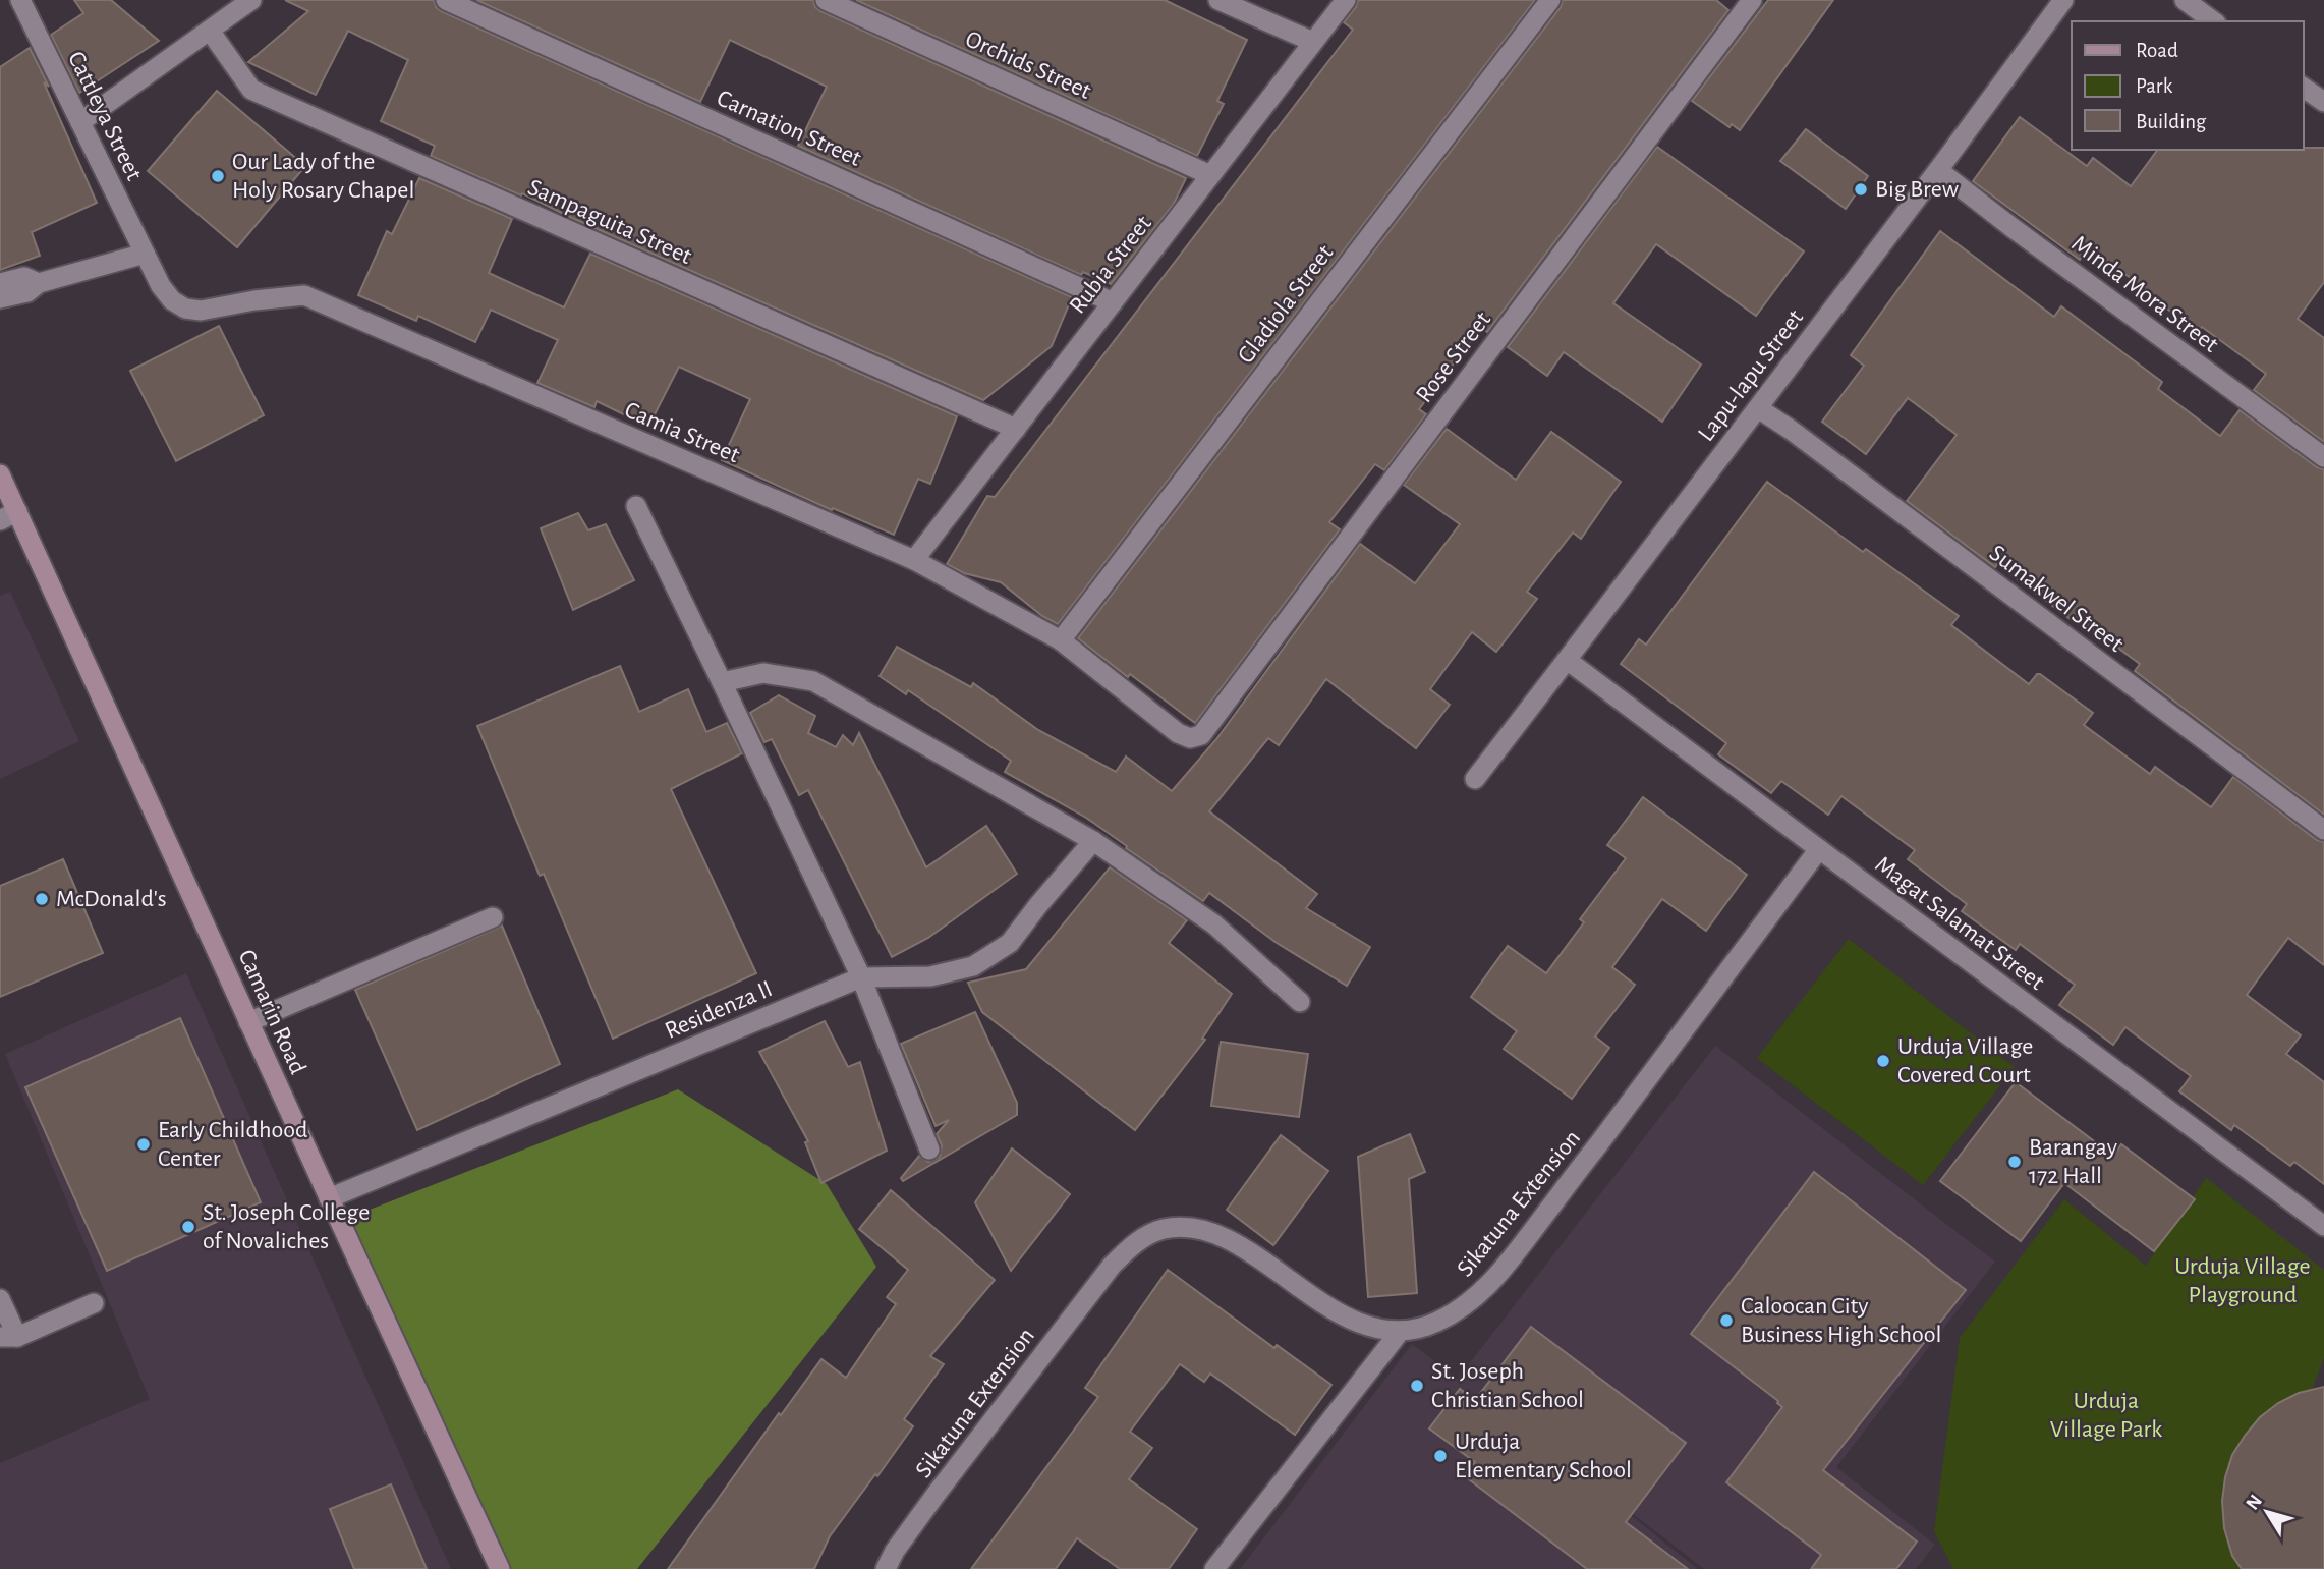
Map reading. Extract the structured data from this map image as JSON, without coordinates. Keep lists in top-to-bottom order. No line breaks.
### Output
{"streets":{"main road":["Camarin Road"],"street":["Orchids Street","Cattleya Street","Carnation Street","Sampaguita Street","Rubia Street","Minda Mora Street","Gladiola Street","Rose Street","Lapu-lapu Street","Camia Street","Sumakwel Street","Magat Salamat Street","Residenza II","Sikatuna Extension"]},"crossings":[["Orchids Street","Rubia Street"],["Cattleya Street","Camia Street"],["Carnation Street","Rubia Street"],["Sampaguita Street","Rubia Street"],["Rubia Street","Camia Street"],["Minda Mora Street","Lapu-lapu Street"],["Gladiola Street","Camia Street"],["Rose Street","Camia Street"],["Lapu-lapu Street","Sumakwel Street"],["Lapu-lapu Street","Magat Salamat Street"],["Magat Salamat Street","Sikatuna Extension"],["Residenza II","Camarin Road"]],"parks":["Urduja Village Playground","Urduja Village Park"],"places":["Our Lady of the Holy Rosary Chapel","Big Brew","McDonald's","Urduja Village Covered Court","Early Childhood Center","Barangay 172 Hall","St. Joseph College of Novaliches","Caloocan City Business High School","St. Joseph Christian School","Urduja Elementary School"],"legend":["Road","Park","Building"],"north":"top left"}
